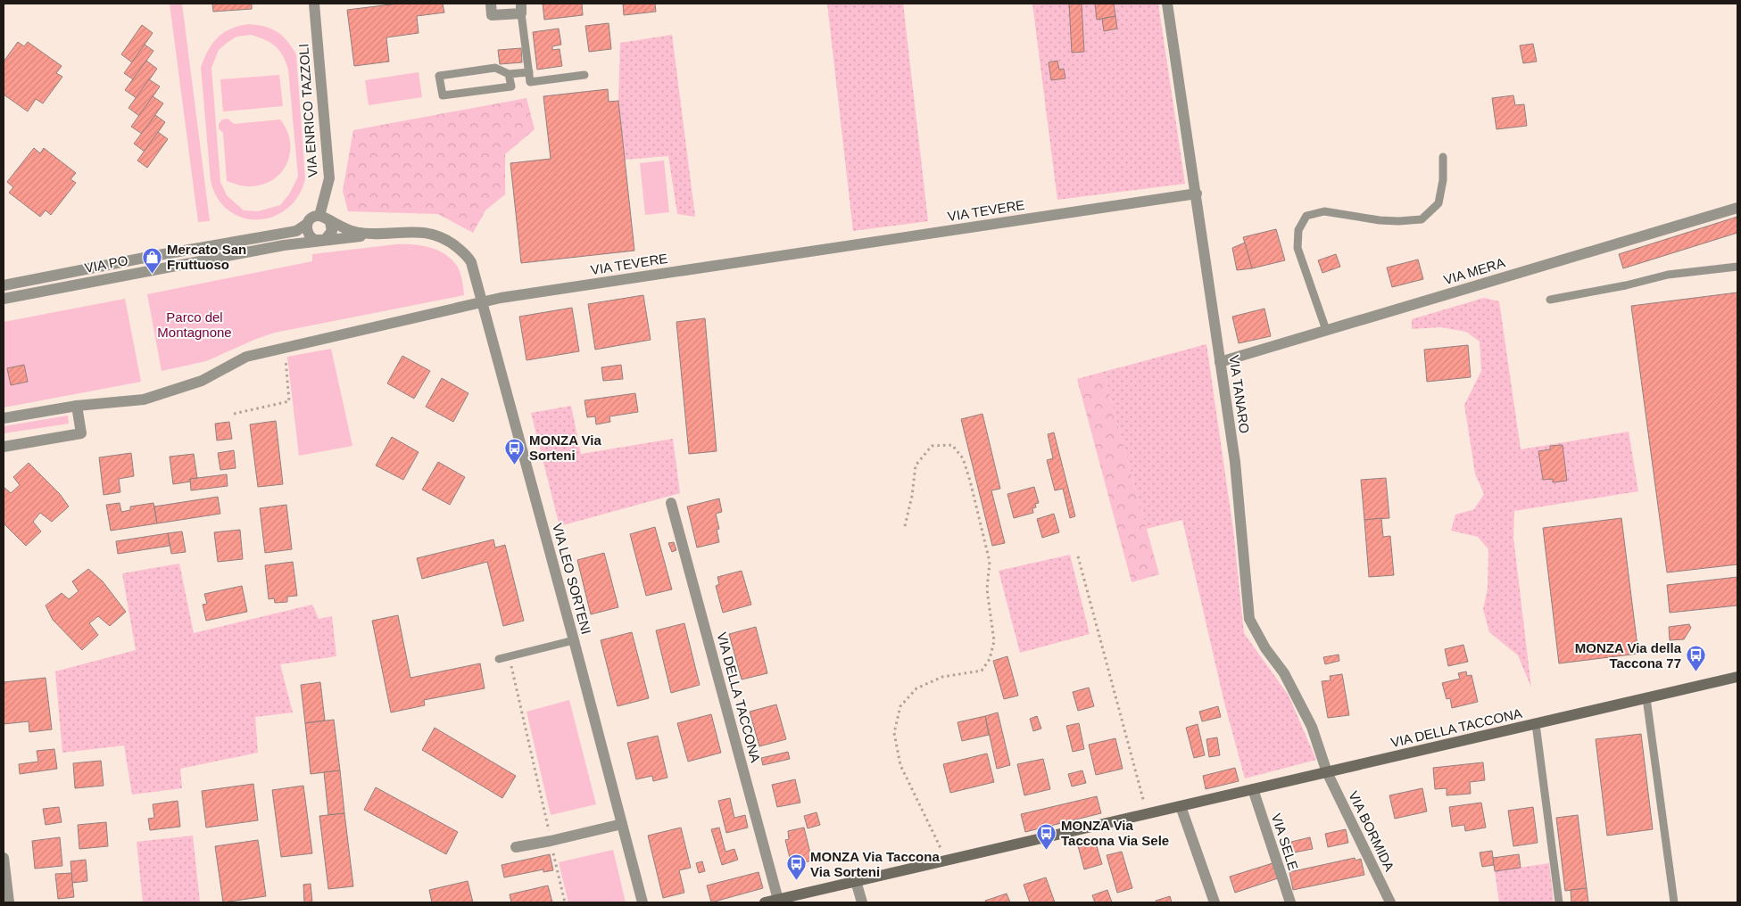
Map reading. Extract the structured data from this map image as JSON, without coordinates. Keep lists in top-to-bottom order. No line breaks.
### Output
{"streets":{"main road":["VIA DELLA TACCONA"],"street":["VIA ENRICO TAZZOLI","VIA TEVERE","VIA PO","VIA MERA","VIA TANARO","VIA LEO SORTENI","VIA BORMIDA","VIA SELE"]},"crossings":[["VIA ENRICO TAZZOLI","VIA PO"],["VIA TEVERE","VIA TANARO"],["VIA TEVERE","VIA LEO SORTENI"],["VIA PO","VIA LEO SORTENI"],["VIA MERA","VIA TANARO"],["VIA TANARO","VIA DELLA TACCONA"],["VIA TANARO","VIA BORMIDA"],["VIA DELLA TACCONA","VIA BORMIDA"],["VIA DELLA TACCONA","VIA SELE"]],"parks":["Parco del Montagnone"],"places":{"shop":["Mercato San Fruttuoso"],"bus stop":["MONZA Via Sorteni","MONZA Via della Taccona 77","MONZA Via Taccona Via Sele","MONZA Via Taccona Via Sorteni"]}}
